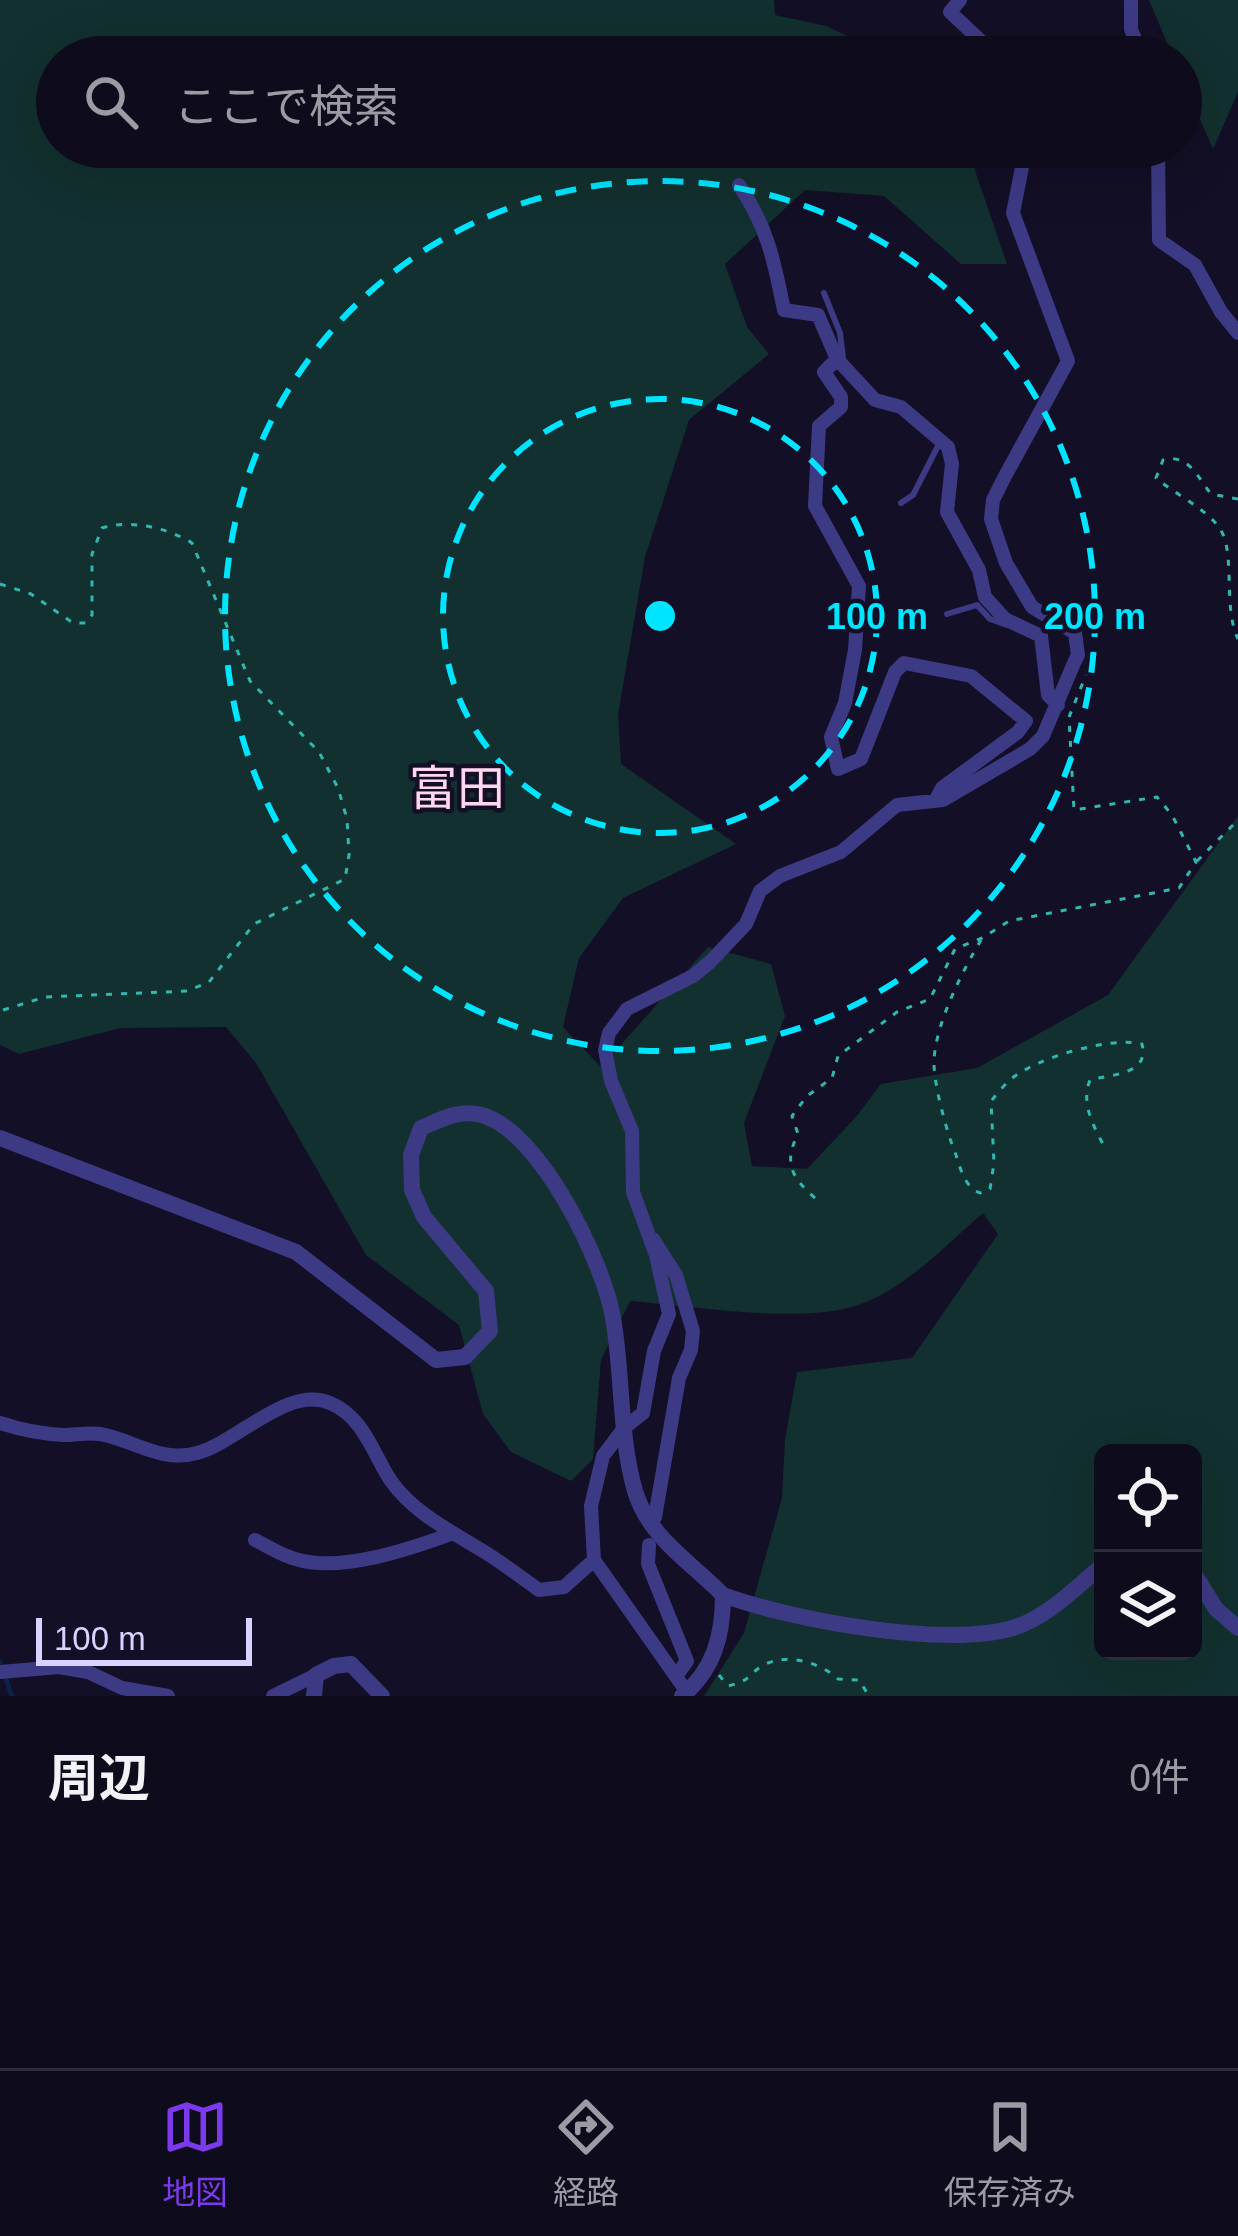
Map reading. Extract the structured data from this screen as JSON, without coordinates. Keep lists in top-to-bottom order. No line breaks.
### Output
{"districts":["富田"],"scale_bar":"100 m","page":{"search":"ここで検索","scale":"100 m","heading":["周辺","0件"],"nav":["地図","経路","保存済み"]},"rings":["100 m","200 m"]}
